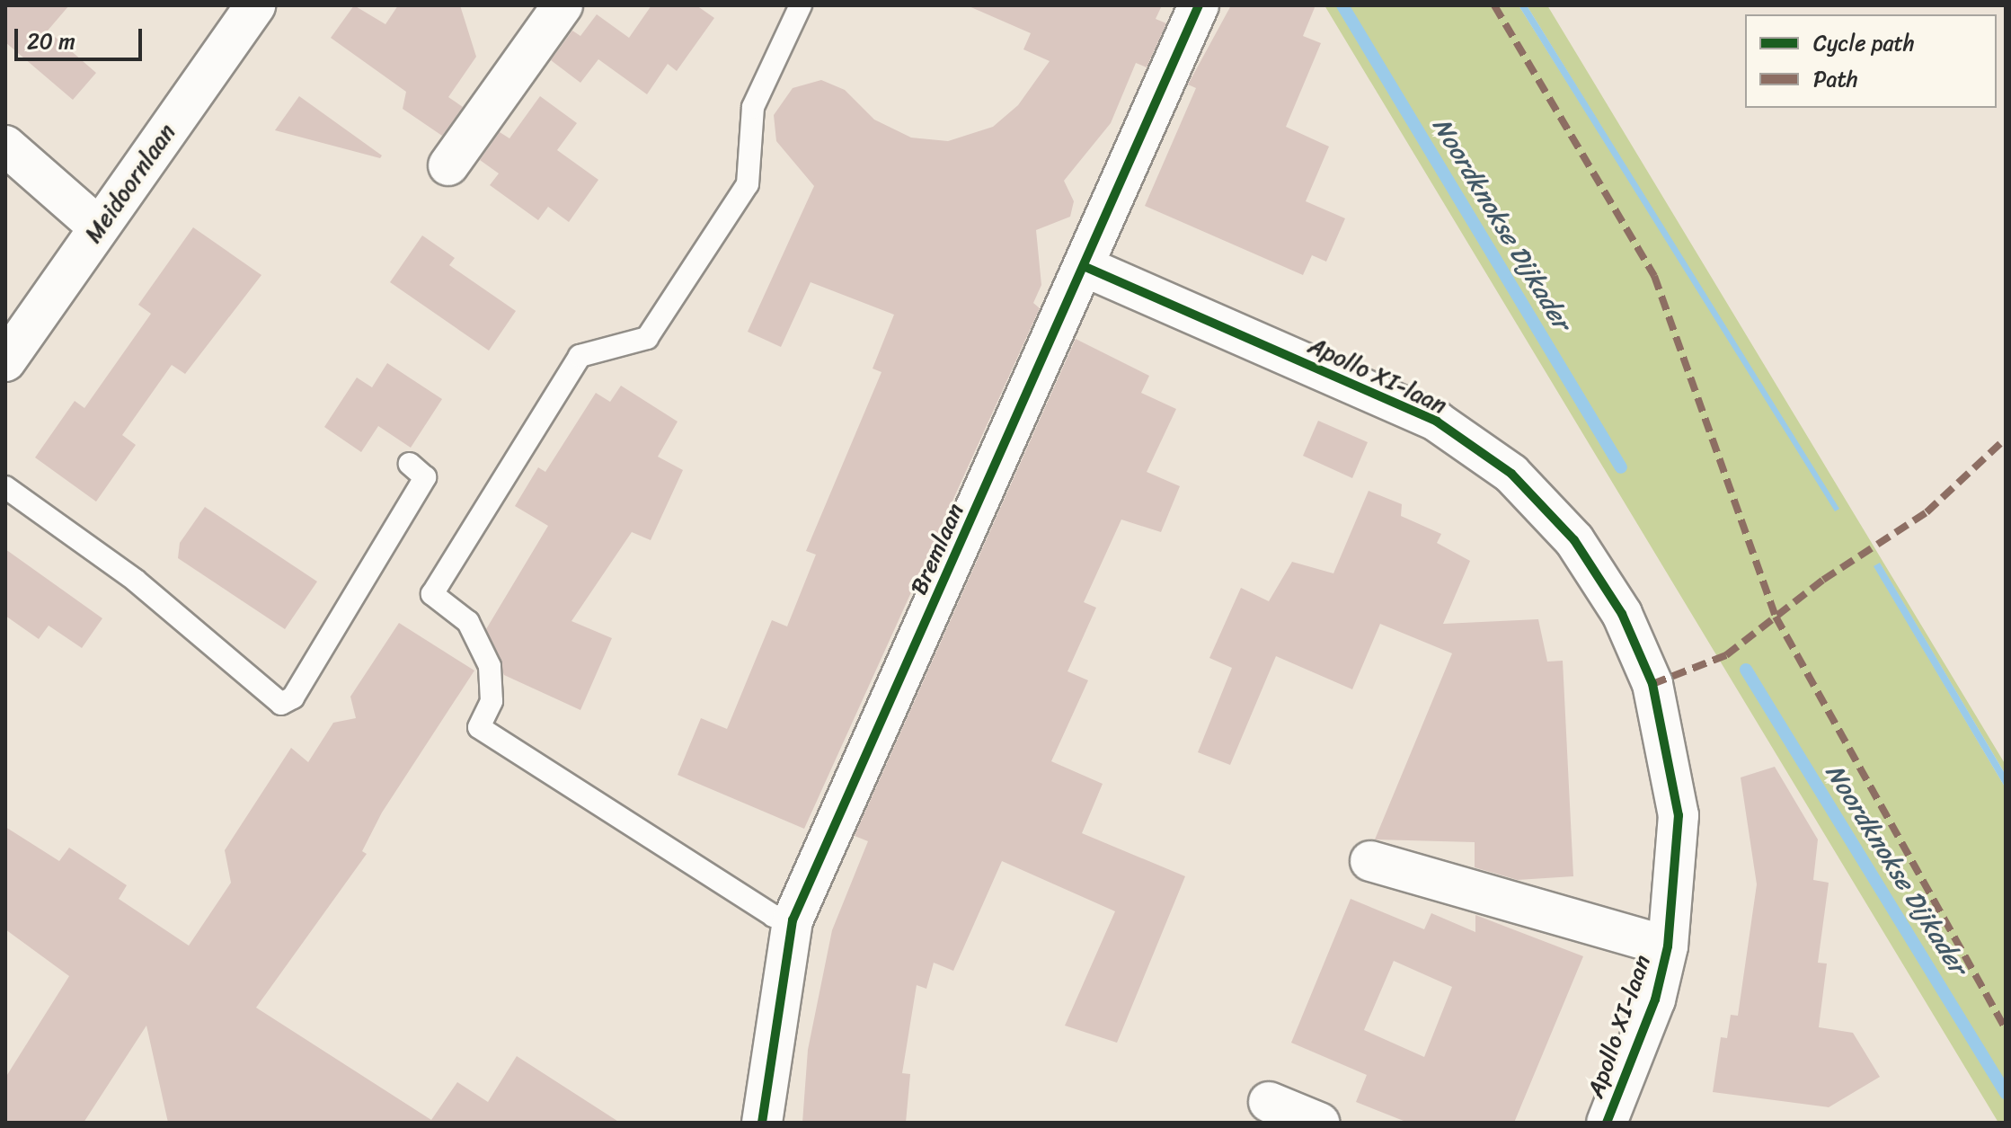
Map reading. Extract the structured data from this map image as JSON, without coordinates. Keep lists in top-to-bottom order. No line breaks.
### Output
{"streets":{"street":["Meidoornlaan","Apollo XI-laan","Bremlaan"]},"crossings":[["Apollo XI-laan","Bremlaan"]],"water":["Noordknokse Dijkader"],"legend":["Cycle path","Path"],"scale_bar":"20 m"}
